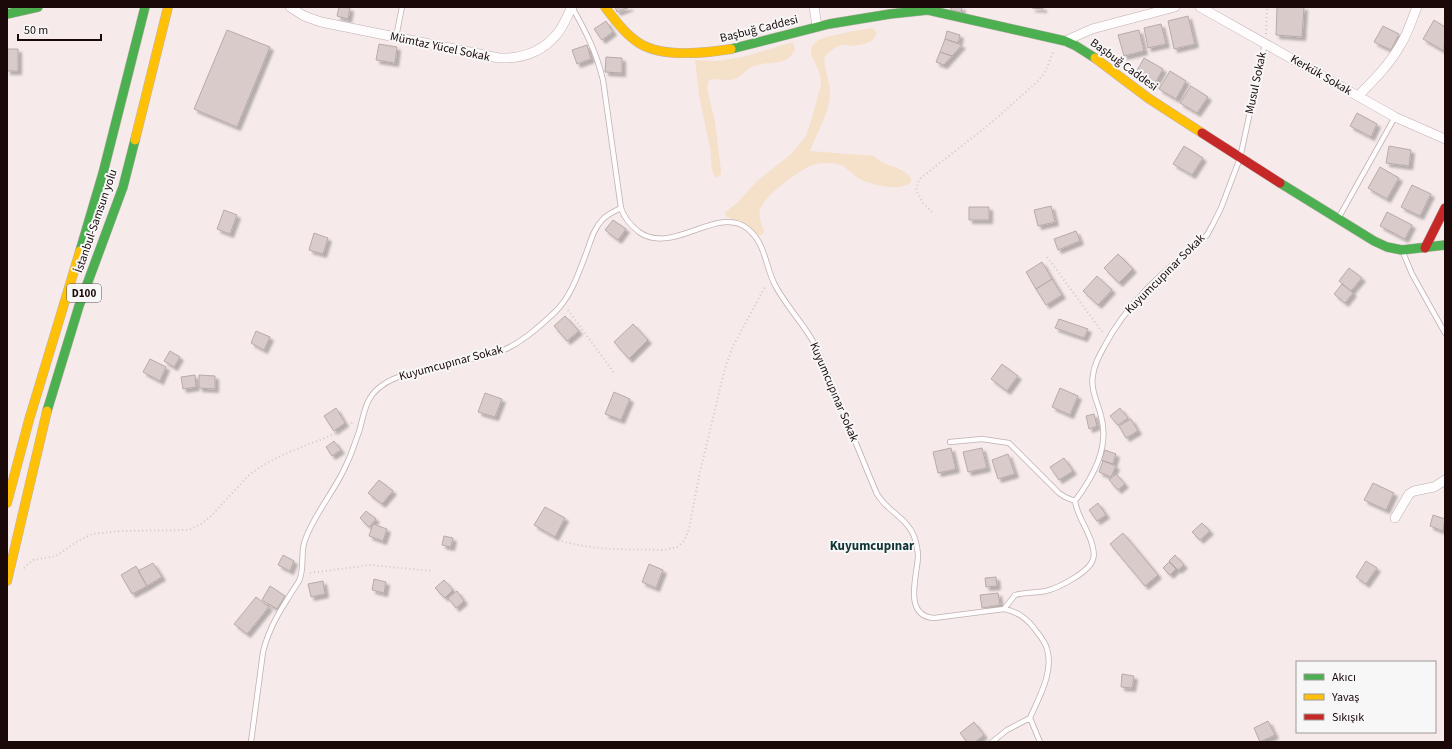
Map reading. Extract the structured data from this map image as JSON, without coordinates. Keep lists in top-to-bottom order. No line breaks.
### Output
{"streets":{"main road":["Başbuğ Caddesi","İstanbul-Samsun yolu","D100"],"street":["Mümtaz Yücel Sokak","Kerkük Sokak"],"lane":["Musul Sokak","Kuyumcupınar Sokak"]},"crossings":[["Başbuğ Caddesi","Musul Sokak"],["Başbuğ Caddesi","Kuyumcupınar Sokak"],["Mümtaz Yücel Sokak","Kuyumcupınar Sokak"],["Kerkük Sokak","Musul Sokak"],["Musul Sokak","Kuyumcupınar Sokak"]],"districts":["Kuyumcupınar"],"legend":["Akıcı","Yavaş","Sıkışık"],"scale_bar":"50 m"}
